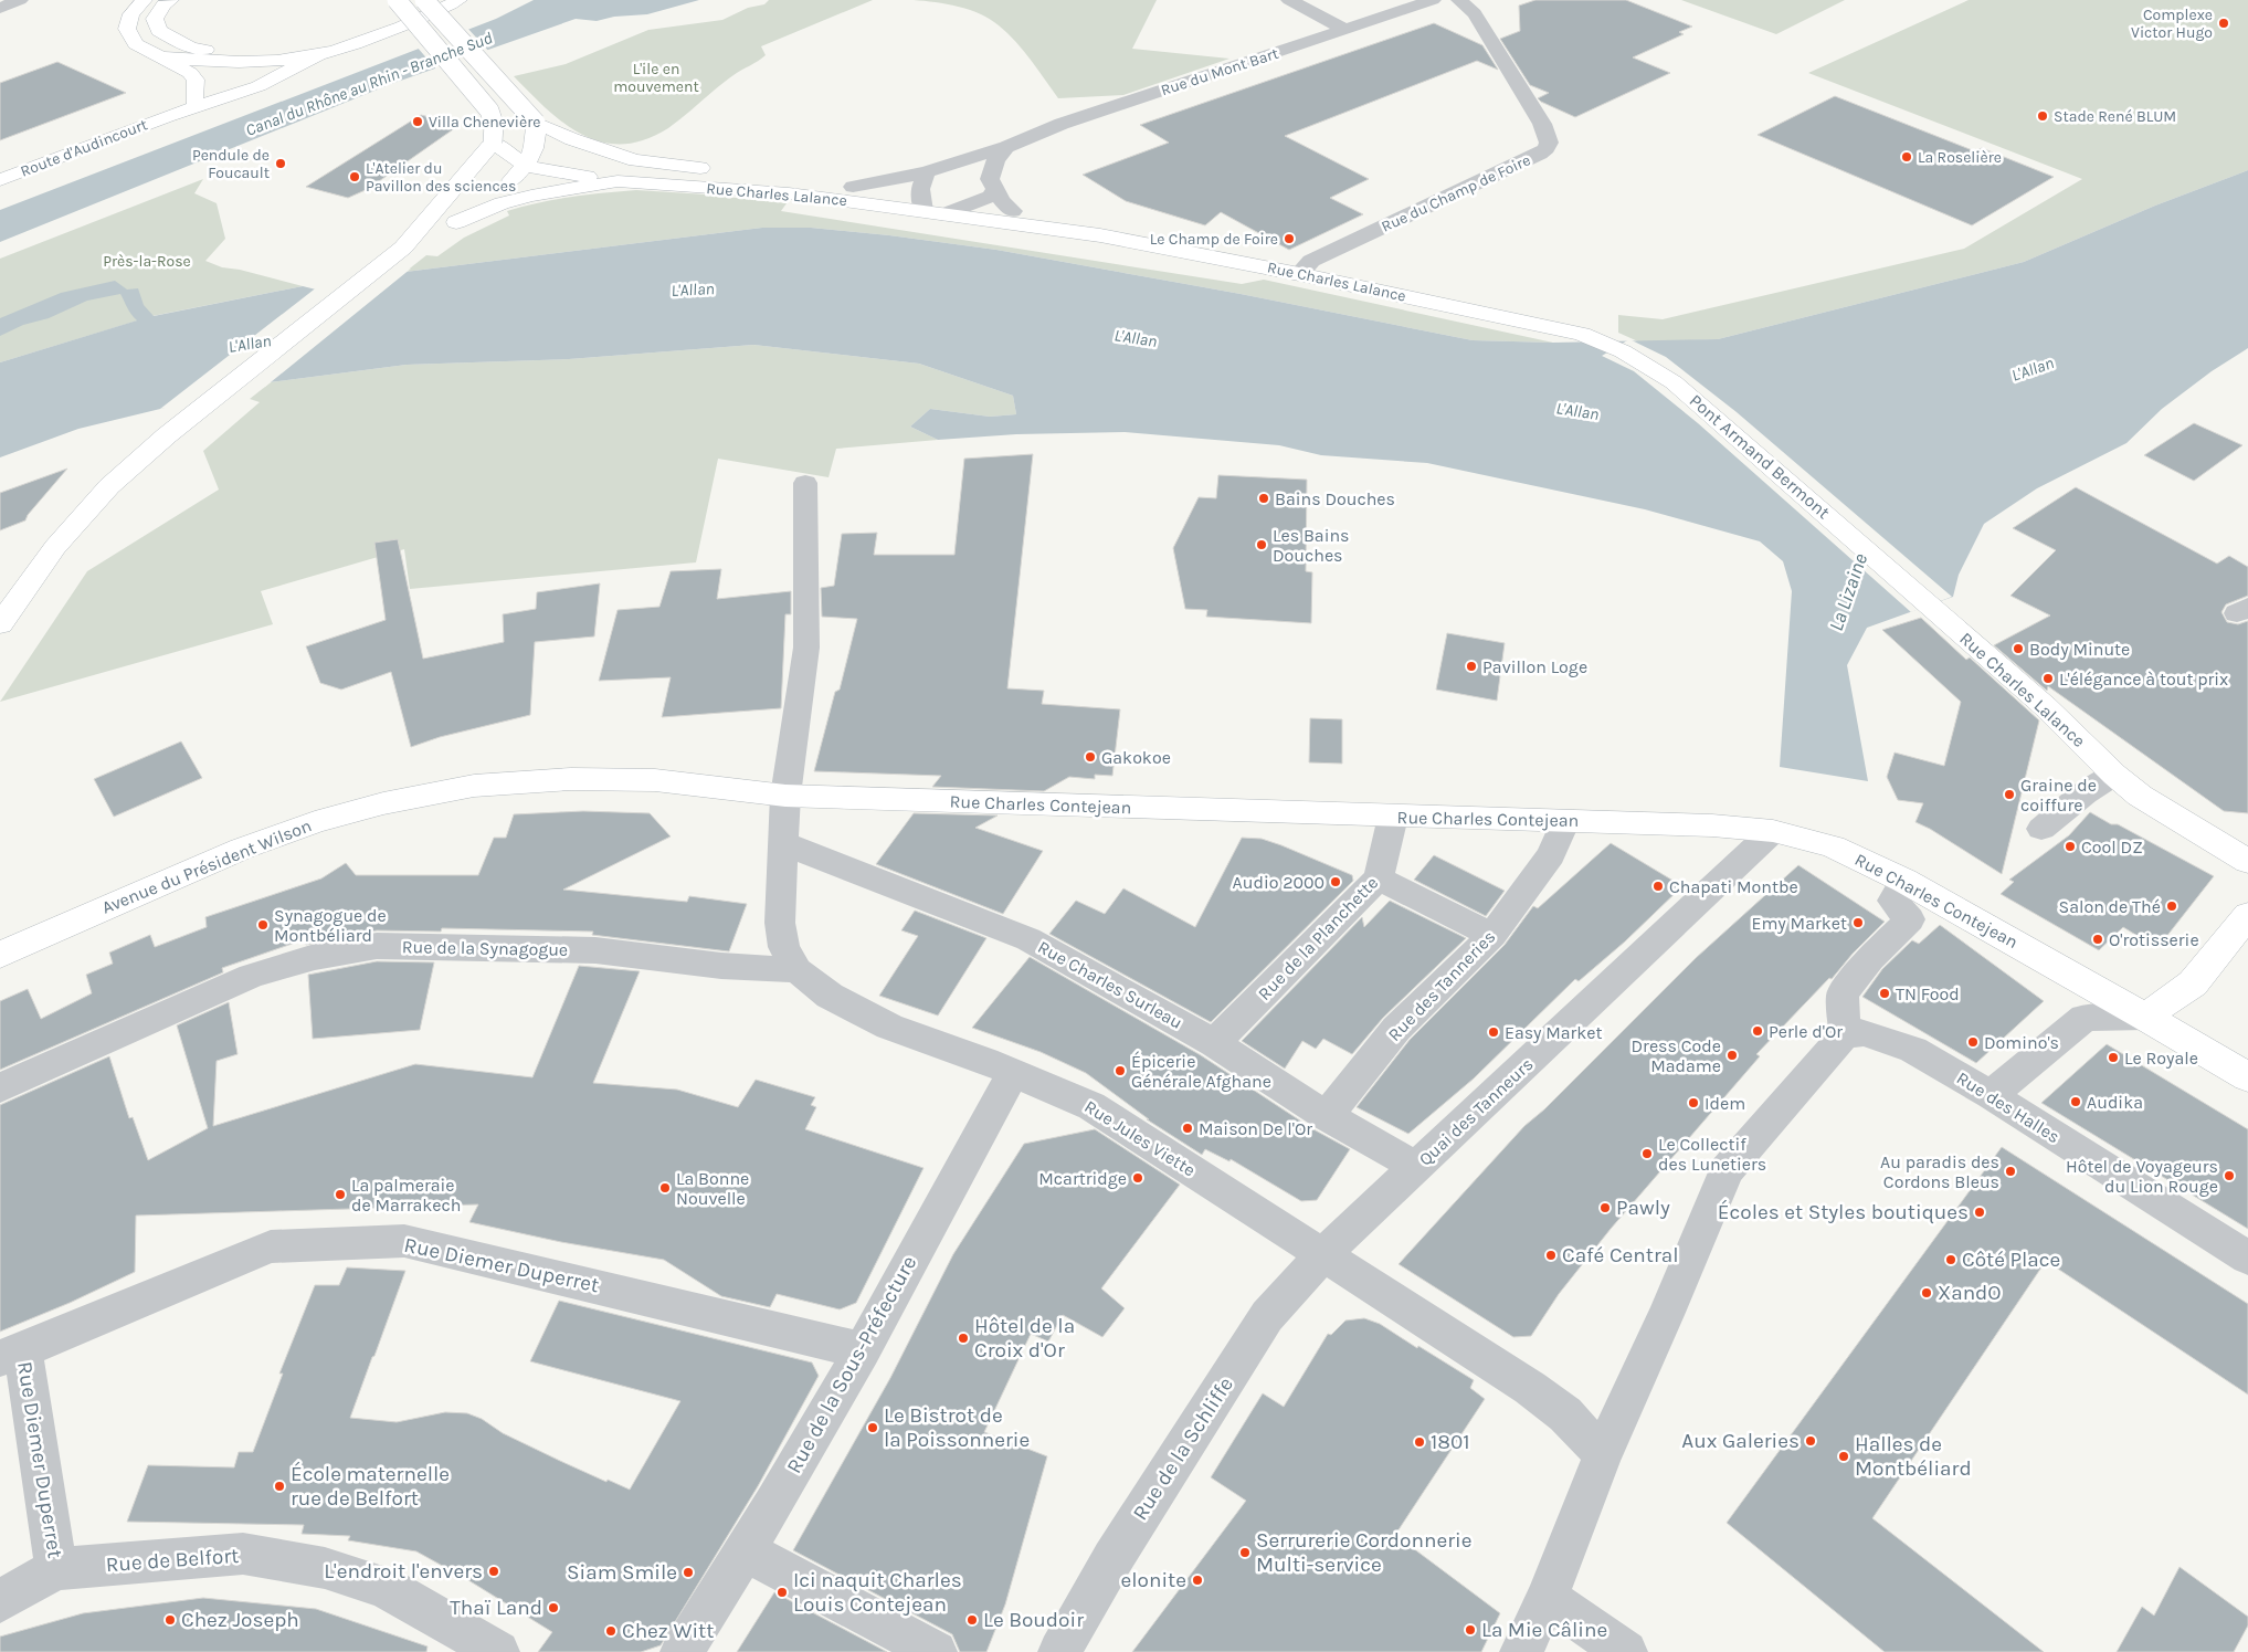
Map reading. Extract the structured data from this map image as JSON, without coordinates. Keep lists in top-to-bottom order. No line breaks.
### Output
{"streets":{"main road":["Route d'Audincourt","Rue Charles Lalance","Pont Armand Bermont","Rue Charles Contejean","Avenue du Président Wilson"],"street":["Rue du Mont Bart","Rue du Champ de Foire","Rue de la Planchette","Rue de la Synagogue","Rue Charles Surleau","Rue des Tanneries","Rue des Halles","Quai des Tanneurs","Rue Jules Viette","Rue Diemer Duperret","Rue de la Sous-Préfecture","Rue de la Schliffe","Rue de Belfort"]},"crossings":[["Rue du Mont Bart","Rue Charles Lalance"],["Rue du Champ de Foire","Rue Charles Lalance"],["Rue Charles Lalance","Pont Armand Bermont"],["Rue Charles Contejean","Avenue du Président Wilson"],["Rue Charles Contejean","Rue de la Planchette"],["Rue Charles Contejean","Rue des Tanneries"],["Rue Charles Contejean","Quai des Tanneurs"],["Rue Charles Contejean","Rue Jules Viette"],["Avenue du Président Wilson","Rue Jules Viette"],["Rue de la Planchette","Rue Charles Surleau"],["Rue de la Synagogue","Rue Jules Viette"],["Rue Charles Surleau","Rue des Tanneries"],["Rue Charles Surleau","Quai des Tanneurs"],["Rue Charles Surleau","Rue Jules Viette"],["Quai des Tanneurs","Rue Jules Viette"],["Quai des Tanneurs","Rue de la Schliffe"],["Rue Jules Viette","Rue de la Sous-Préfecture"],["Rue Jules Viette","Rue de la Schliffe"],["Rue Diemer Duperret","Rue de la Sous-Préfecture"],["Rue Diemer Duperret","Rue de Belfort"]],"water":["Canal du Rhône au Rhin - Branche Sud","L'Allan","La Lizaine"],"parks":["L'ile en mouvement","Près-la-Rose"],"places":["Complexe Victor Hugo","Stade René BLUM","Villa Chenevière","La Roselière","Pendule de Foucault","L'Atelier du Pavillon des sciences","Le Champ de Foire","Bains Douches","Les Bains Douches","Body Minute","Pavillon Loge","L'élégance à tout prix","Gakokoe","Graine de coiffure","Cool DZ","Audio 2000","Chapati Montbe","Salon de Thé","Emy Market","Synagogue de Montbéliard","O'rotisserie","TN Food","Perle d'Or","Easy Market","Domino's","Dress Code Madame","Le Royale","Épicerie Générale Afghane","Audika","Idem","Maison De l'Or","Le Collectif des Lunetiers","Au paradis des Cordons Bleus","Hôtel de Voyageurs du Lion Rouge","Mcartridge","La Bonne Nouvelle","La palmeraie de Marrakech","Pawly","Écoles et Styles boutiques","Café Central","Côté Place","XandO","Hôtel de la Croix d'Or","Le Bistrot de la Poissonnerie","Aux Galeries","1801","Halles de Montbéliard","École maternelle rue de Belfort","Serrurerie Cordonnerie Multi-service","L'endroit l'envers","Siam Smile","elonite","Ici naquit Charles Louis Contejean","Thaï Land","Chez Joseph","Le Boudoir","La Mie Câline","Chez Witt"]}
